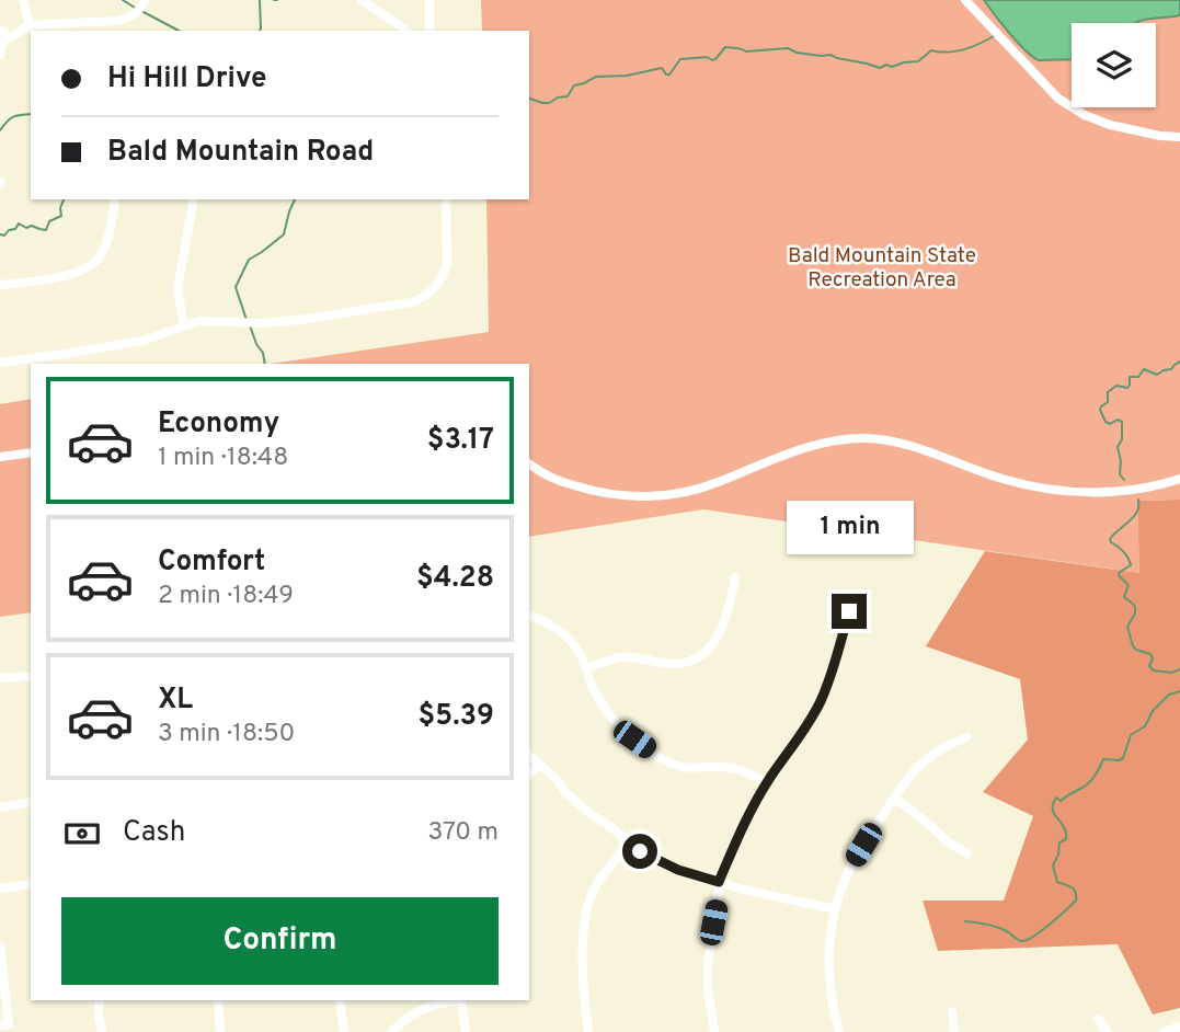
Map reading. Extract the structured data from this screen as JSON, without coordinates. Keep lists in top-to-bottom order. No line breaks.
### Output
{"parks":["Bald Mountain State Recreation Area"],"page":{"banner":["Hi Hill Drive","Bald Mountain Road"],"list":[{"name":"Economy","note":"1 min · 18:48","value":"$3.17"},{"name":"Comfort","note":"2 min · 18:49","value":"$4.28"},{"name":"XL","note":"3 min · 18:50","value":"$5.39"}],"bubble":"1 min","pay":["Cash","370 m"],"buttons":"Confirm"}}
